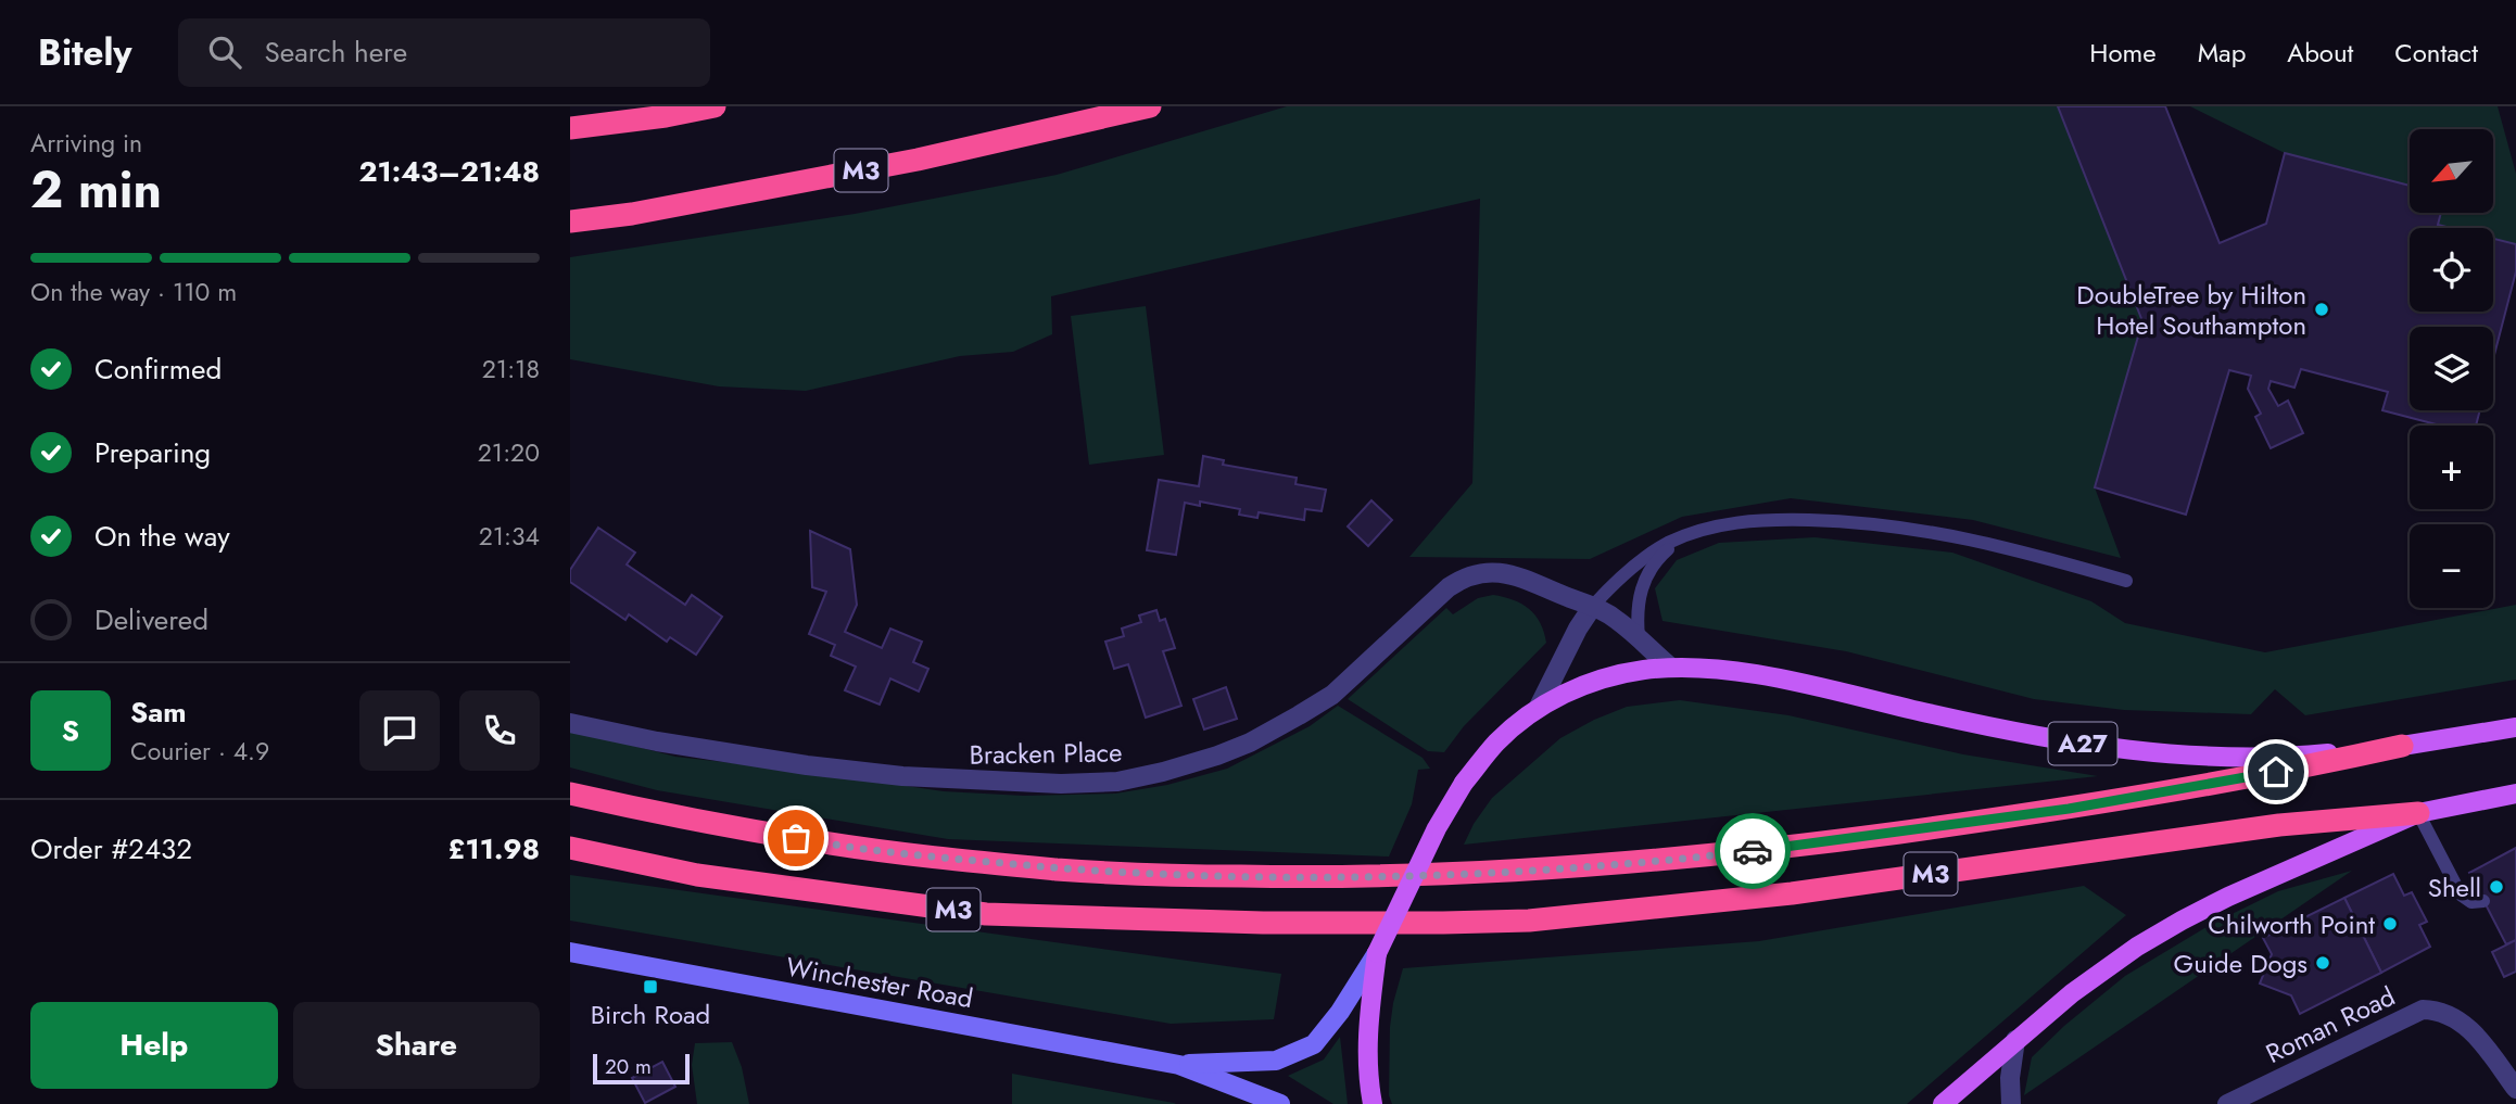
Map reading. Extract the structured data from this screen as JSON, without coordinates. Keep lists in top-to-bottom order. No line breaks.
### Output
{"streets":{"highway":["M3"],"main road":["A27"],"street":["Bracken Place","Winchester Road","Roman Road"]},"crossings":[["M3","A27"],["A27","Bracken Place"],["A27","Winchester Road"]],"places":{"other":["DoubleTree by Hilton Hotel Southampton","Shell","Chilworth Point","Guide Dogs"],"transit":["Birch Road"]},"scale_bar":"20 m","north":"bottom left","page":{"header":"Bitely","search":"Search here","nav":["Home","Map","About","Contact"],"heading":["2 min","Arriving in","21:43–21:48"],"panel":["Sam","Courier · 4.9","Order #2432","£11.98"],"map_buttons":["+","−"],"bar":"On the way · 110 m","list":[["Confirmed","21:18"],["Preparing","21:20"],["On the way","21:34"],"Delivered"],"round":"S","buttons":["Help","Share"],"scale":"20 m"}}
